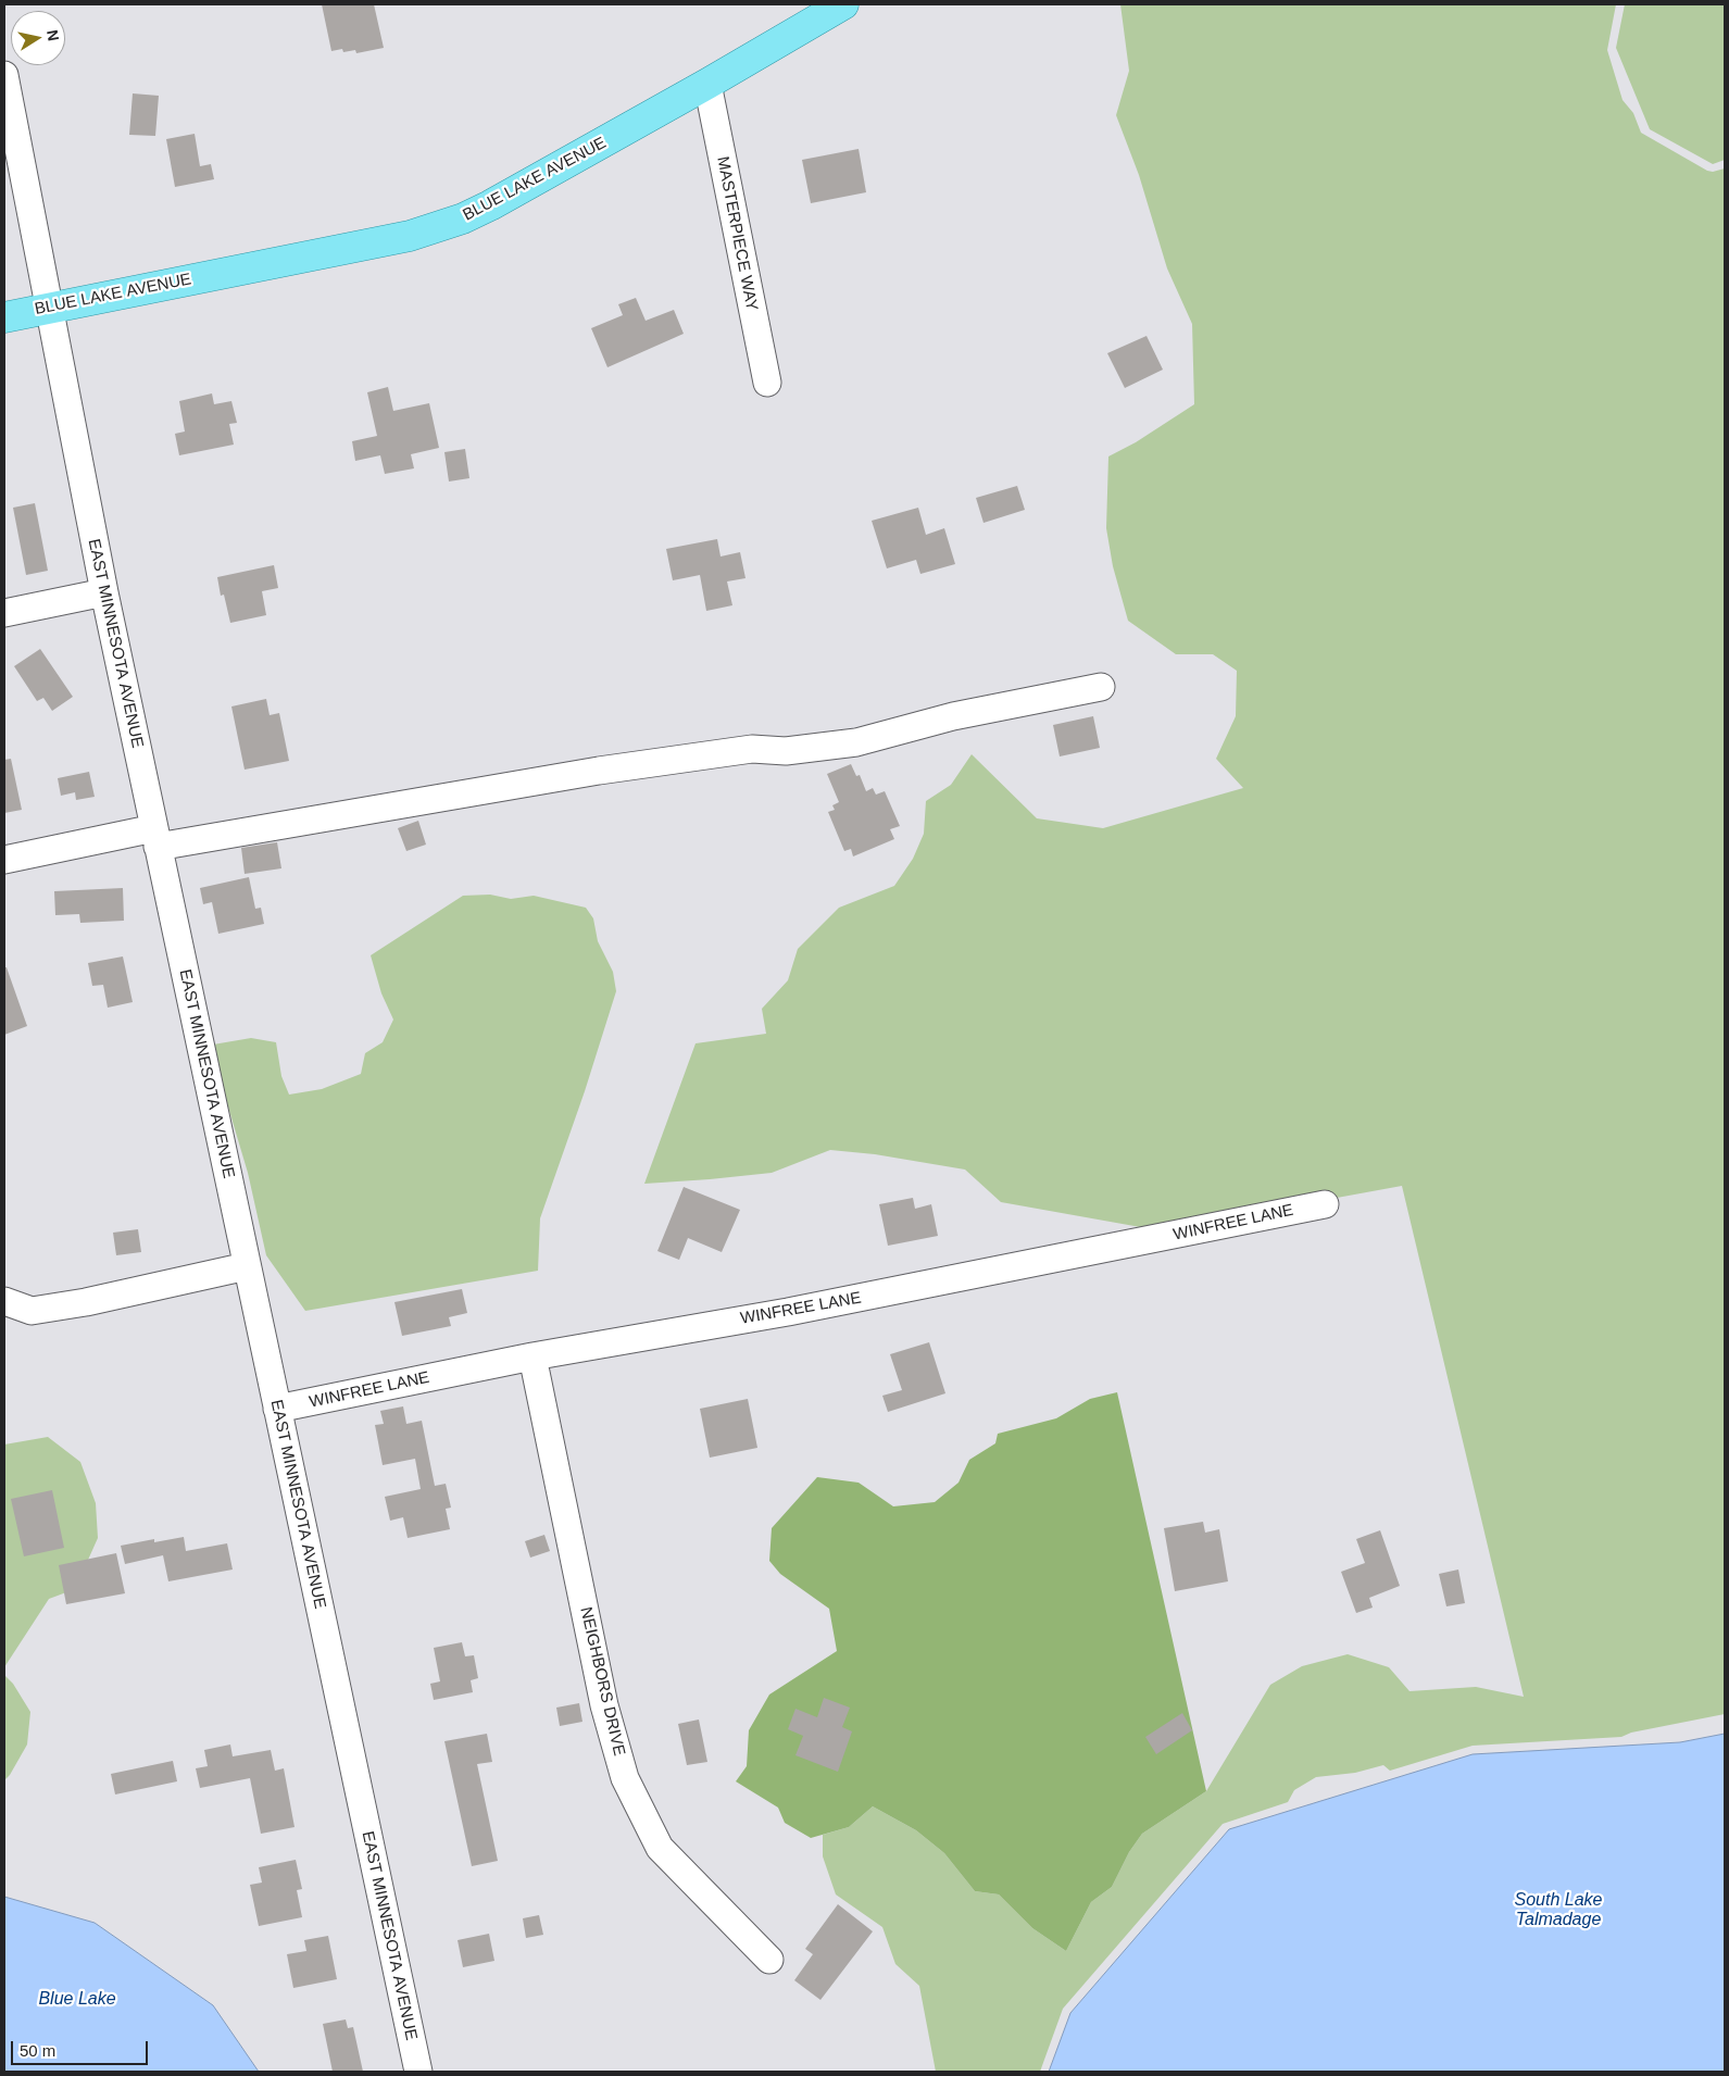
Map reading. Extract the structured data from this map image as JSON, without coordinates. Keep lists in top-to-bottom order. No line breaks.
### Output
{"streets":{"main road":["BLUE LAKE AVENUE"],"street":["MASTERPIECE WAY","EAST MINNESOTA AVENUE","WINFREE LANE","NEIGHBORS DRIVE"]},"crossings":[["BLUE LAKE AVENUE","MASTERPIECE WAY"],["BLUE LAKE AVENUE","EAST MINNESOTA AVENUE"],["EAST MINNESOTA AVENUE","WINFREE LANE"],["WINFREE LANE","NEIGHBORS DRIVE"]],"water":["South Lake Talmadage","Blue Lake"],"scale_bar":"50 m","north":"right"}
